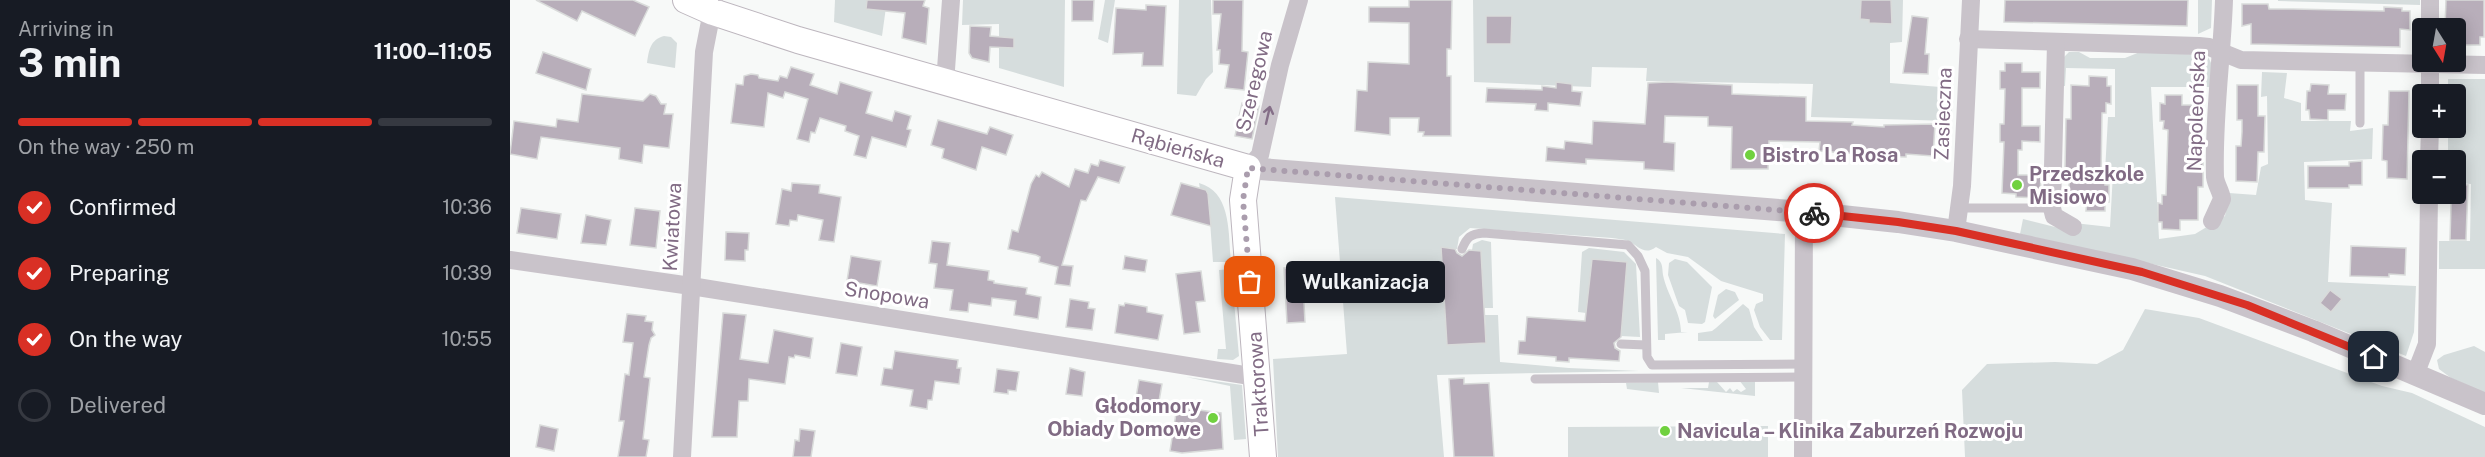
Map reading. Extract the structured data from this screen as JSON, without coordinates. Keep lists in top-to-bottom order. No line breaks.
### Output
{"streets":{"main road":["Rąbieńska","Traktorowa"],"street":["Szeregowa","Napoleońska","Zasieczna","Kwiatowa","Snopowa"]},"crossings":[["Szeregowa","Rąbieńska"],["Szeregowa","Traktorowa"],["Zasieczna","Rąbieńska"],["Rąbieńska","Kwiatowa"],["Rąbieńska","Traktorowa"],["Kwiatowa","Snopowa"],["Snopowa","Traktorowa"]],"one_way":["Szeregowa"],"places":["Bistro La Rosa","Przedszkole Misiowo","Wulkanizacja","Głodomory Obiady Domowe","Navicula – Klinika Zaburzeń Rozwoju"],"north":"bottom","page":{"heading":["3 min","Arriving in","11:00–11:05"],"map_buttons":["+","−"],"bar":"On the way · 250 m","list":[["Confirmed","10:36"],["Preparing","10:39"],["On the way","10:55"],"Delivered"],"bubble":"Wulkanizacja"}}
